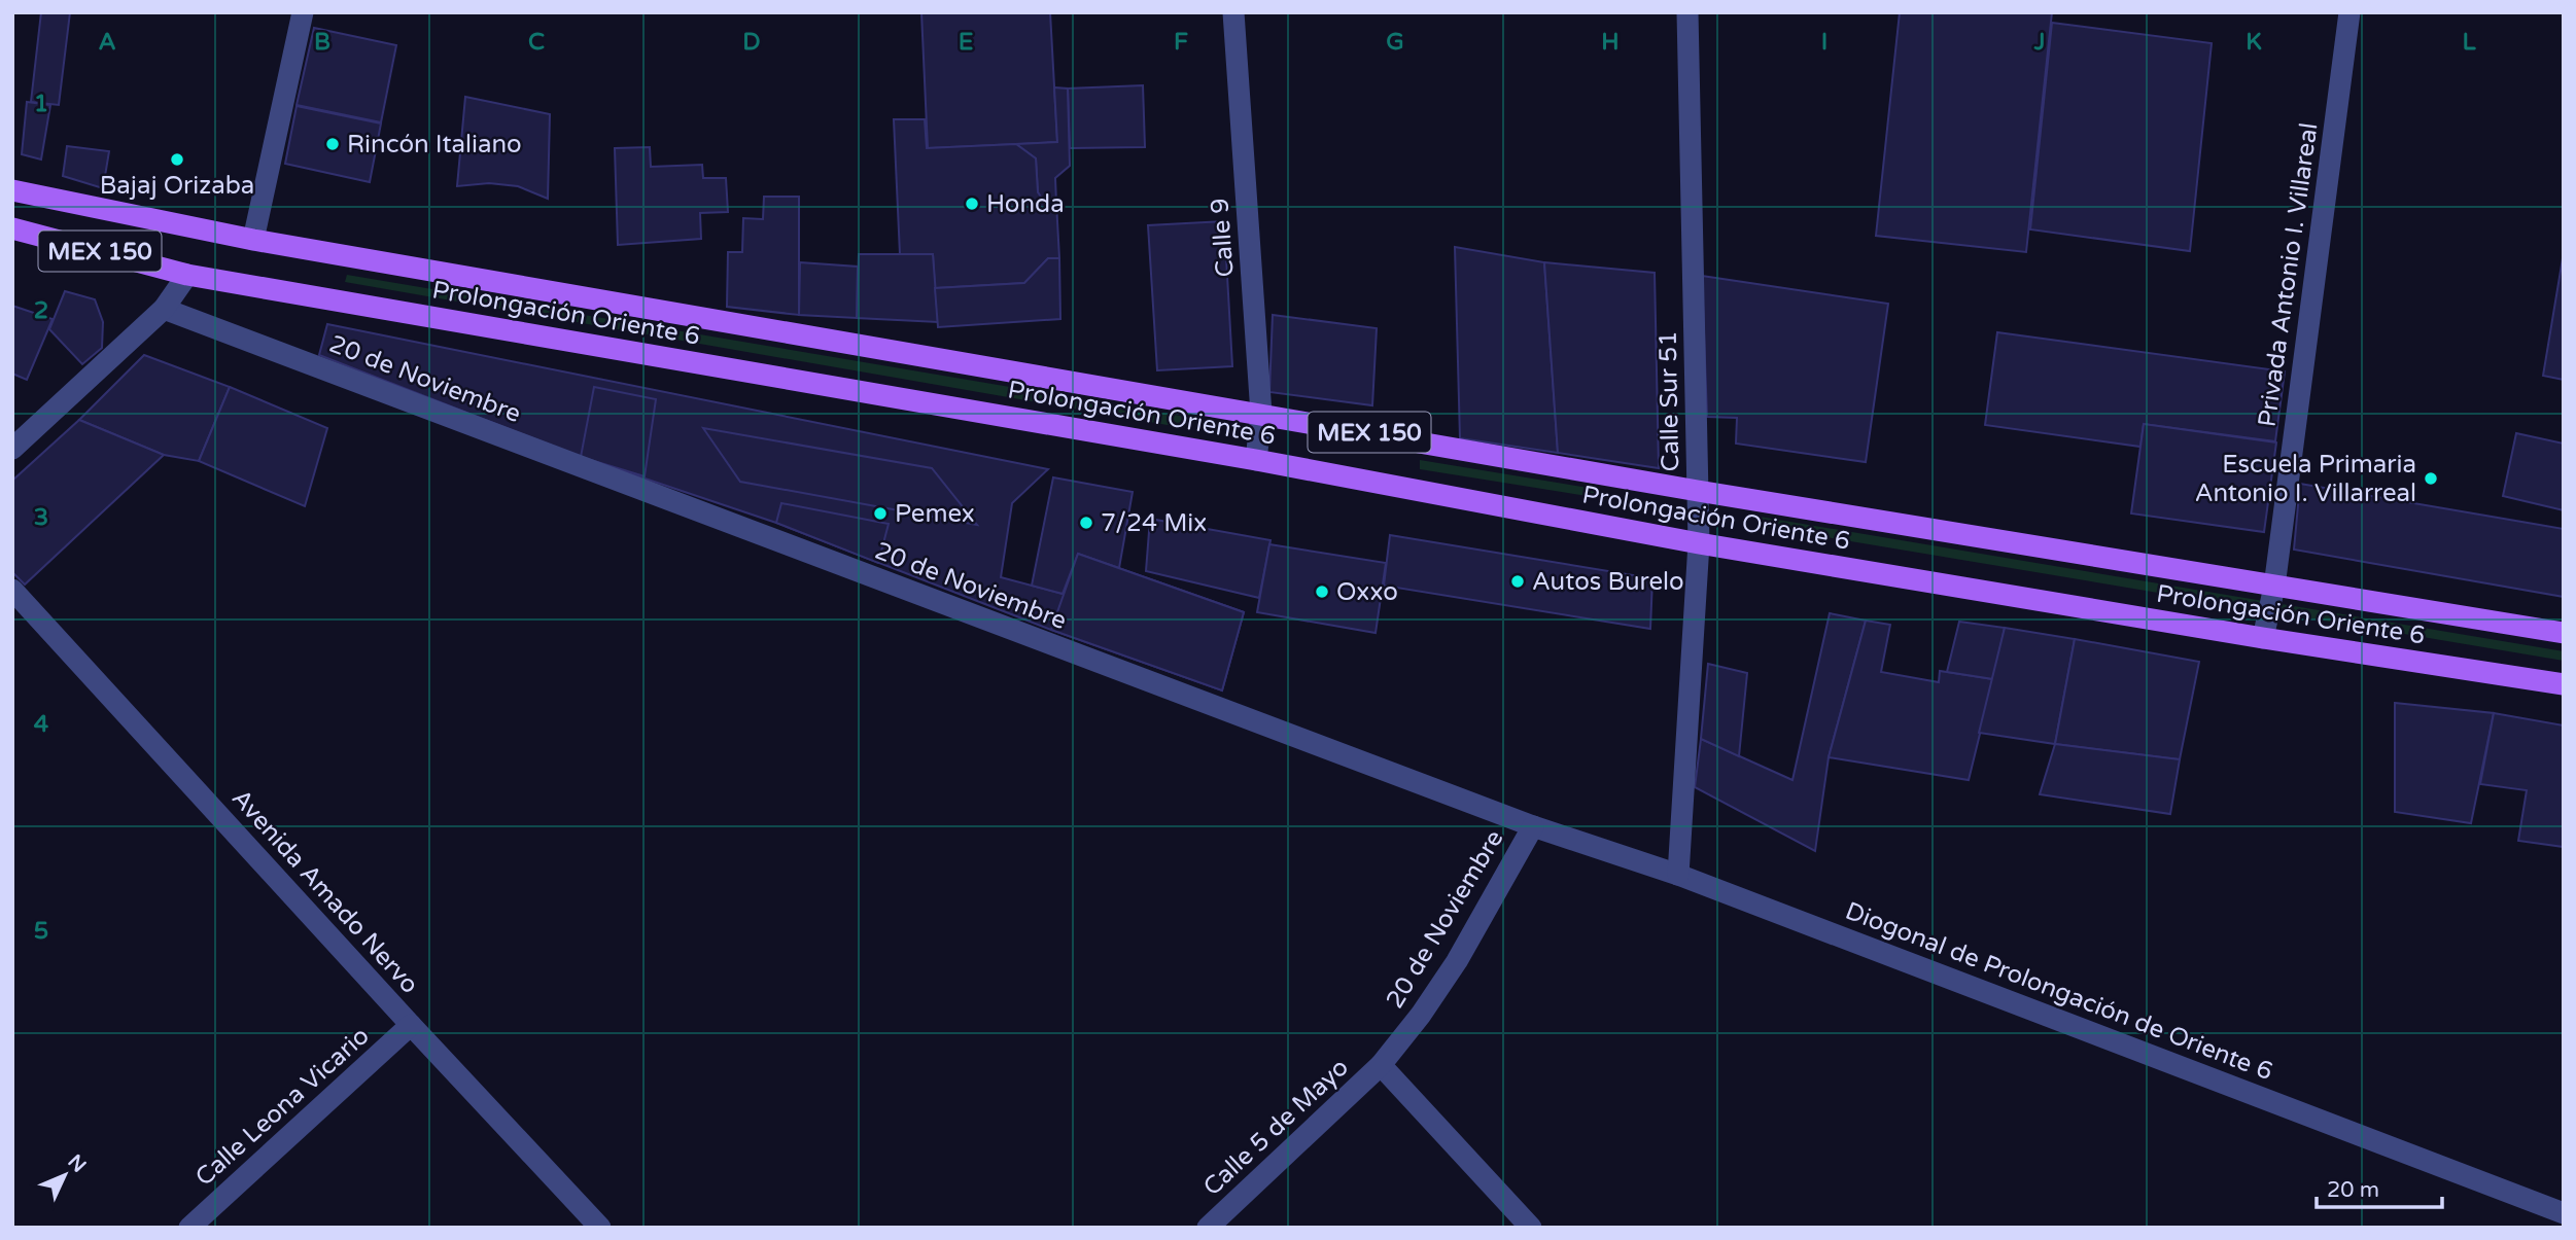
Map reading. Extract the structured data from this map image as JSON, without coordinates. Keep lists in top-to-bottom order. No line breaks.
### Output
{"streets":{"main road":["MEX 150","Prolongación Oriente 6"],"street":["Calle 9","Privada Antonio I. Villareal","20 de Noviembre","Calle Sur 51","Avenida Amado Nervo","Diogonal de Prolongación de Oriente 6","Calle Leona Vicario","Calle 5 de Mayo"]},"crossings":[["Calle 9","Prolongación Oriente 6"],["MEX 150","Prolongación Oriente 6"],["Privada Antonio I. Villareal","Prolongación Oriente 6"],["Prolongación Oriente 6","Calle Sur 51"],["20 de Noviembre","Diogonal de Prolongación de Oriente 6"],["20 de Noviembre","Calle 5 de Mayo"],["Calle Sur 51","Diogonal de Prolongación de Oriente 6"],["Avenida Amado Nervo","Calle Leona Vicario"]],"places":["Rincón Italiano","Bajaj Orizaba","Honda","Escuela Primaria Antonio I. Villarreal","Pemex","7/24 Mix","Autos Burelo","Oxxo"],"scale_bar":"20 m","north":"top right","grid":{"columns":["A","B","C","D","E","F","G","H","I","J","K","L"],"rows":["1","2","3","4","5"]}}
